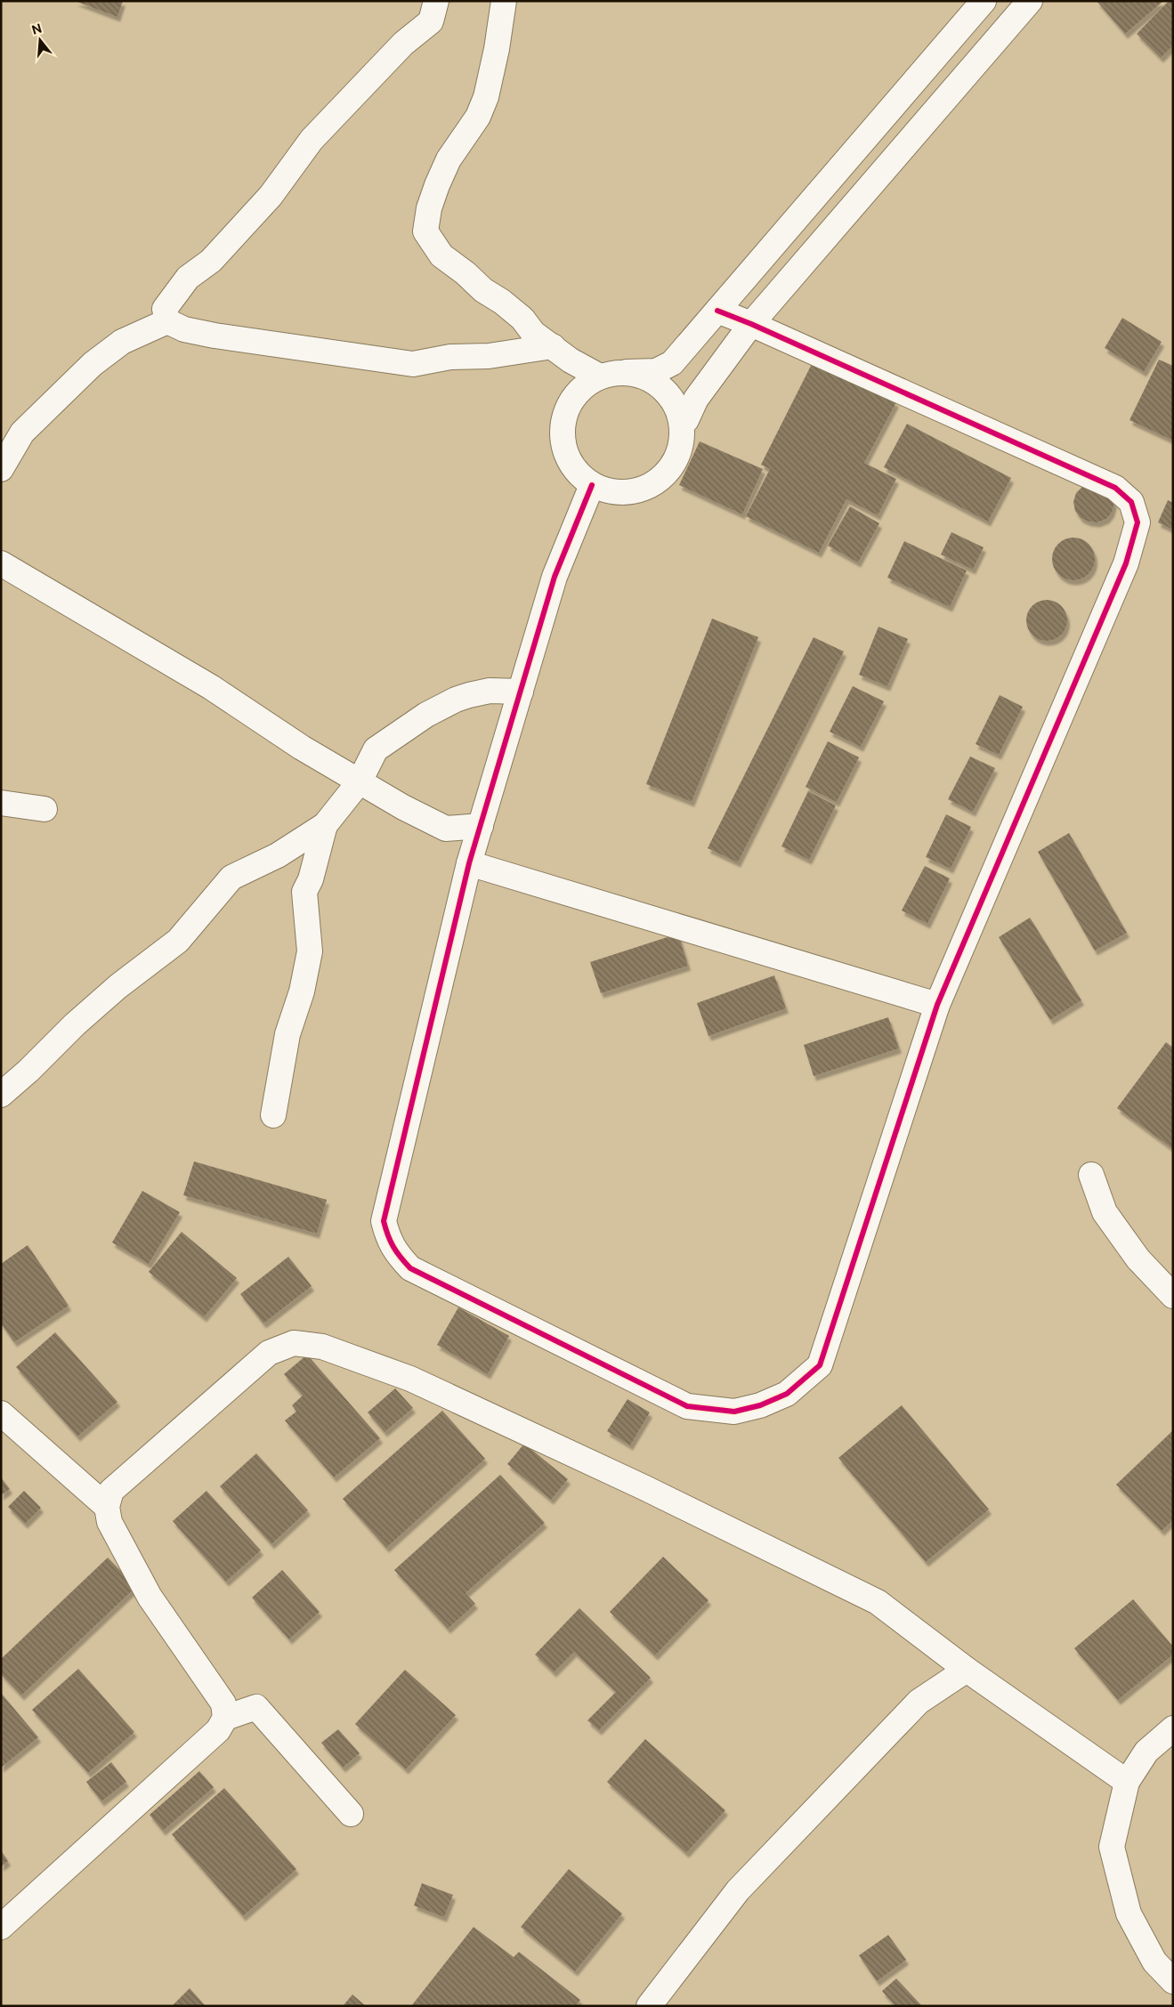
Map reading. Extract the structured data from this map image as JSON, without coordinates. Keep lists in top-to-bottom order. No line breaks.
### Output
{"north":"top"}
